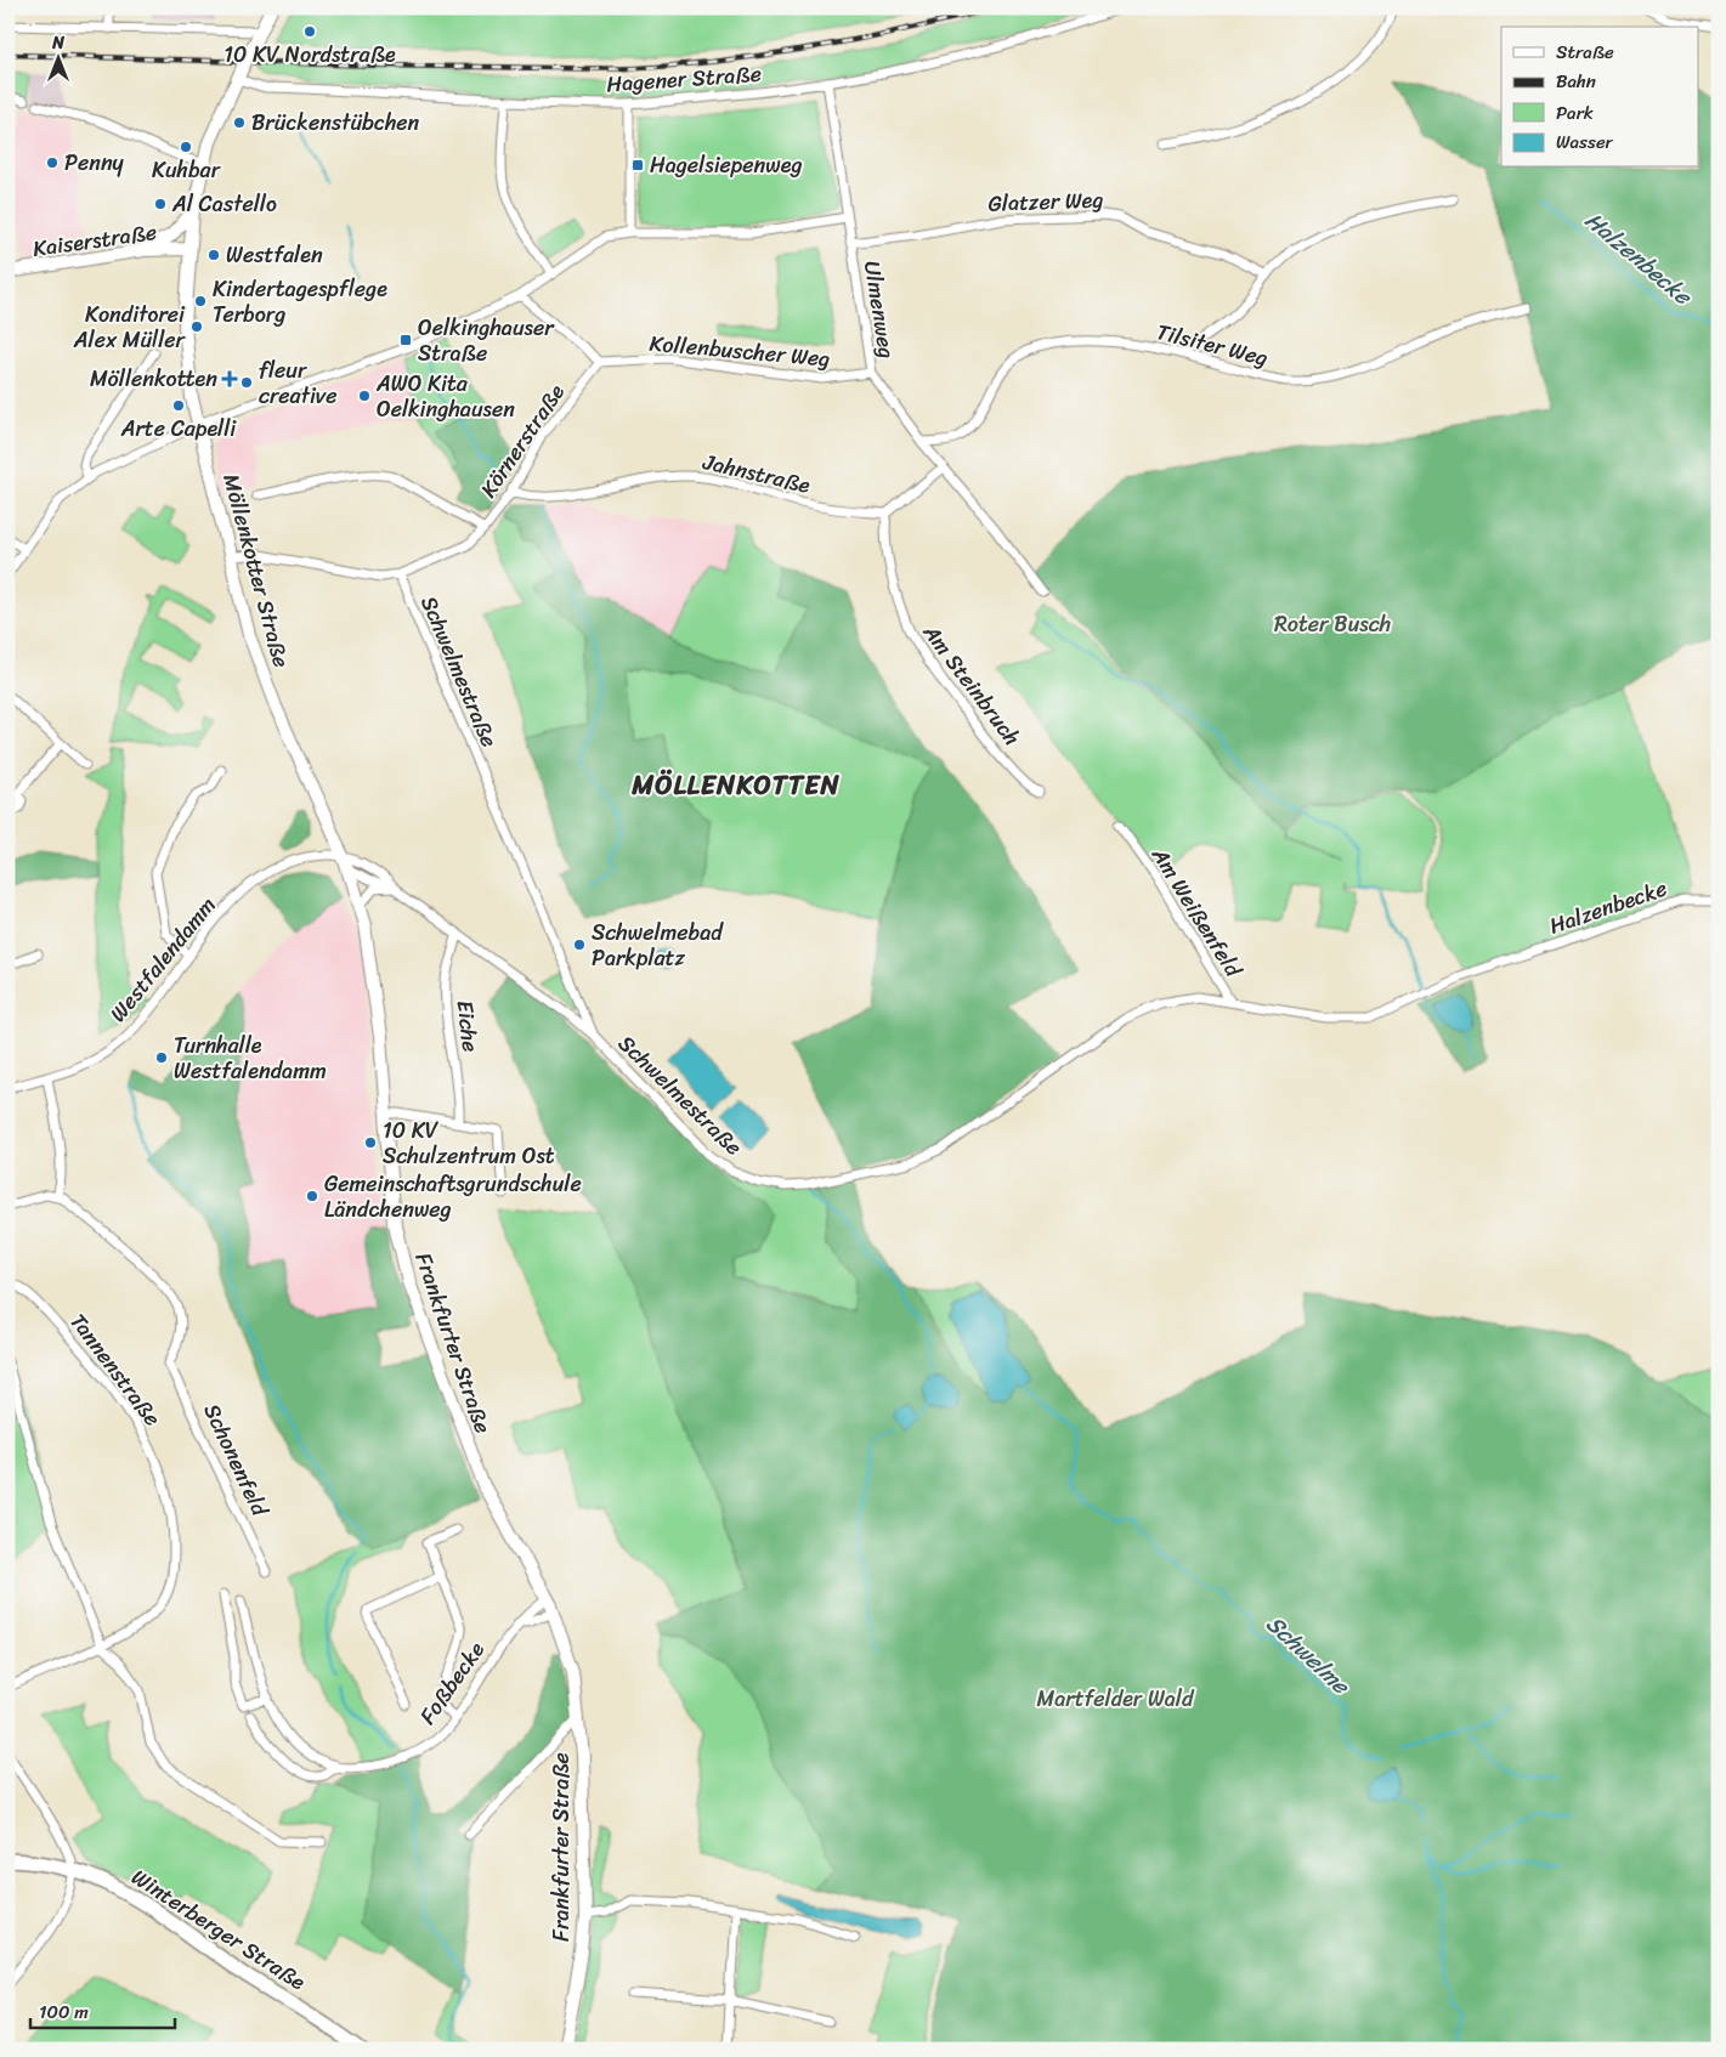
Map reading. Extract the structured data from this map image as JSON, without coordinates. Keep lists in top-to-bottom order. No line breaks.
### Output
{"streets":{"main road":["Kaiserstraße","Möllenkotter Straße","Frankfurter Straße","Winterberger Straße"],"street":["Hagener Straße","Glatzer Weg","Ulmenweg","Tilsiter Weg","Kollenbuscher Weg","Körnerstraße","Jahnstraße","Schwelmestraße","Am Steinbruch","Halzenbecke","Am Weißenfeld","Westfalendamm","Eiche","Tannenstraße","Schonenfeld","Foßbecke"]},"crossings":[["Hagener Straße","Ulmenweg"],["Hagener Straße","Möllenkotter Straße"],["Glatzer Weg","Ulmenweg"],["Kaiserstraße","Möllenkotter Straße"],["Ulmenweg","Tilsiter Weg"],["Ulmenweg","Kollenbuscher Weg"],["Kollenbuscher Weg","Körnerstraße"],["Körnerstraße","Jahnstraße"],["Körnerstraße","Möllenkotter Straße"],["Körnerstraße","Schwelmestraße"],["Jahnstraße","Am Steinbruch"],["Möllenkotter Straße","Westfalendamm"],["Möllenkotter Straße","Frankfurter Straße"],["Schwelmestraße","Am Weißenfeld"],["Halzenbecke","Am Weißenfeld"],["Westfalendamm","Frankfurter Straße"],["Frankfurter Straße","Foßbecke"]],"districts":["MÖLLENKOTTEN"],"water":["Halzenbecke","Schwelme"],"parks":["Roter Busch","Martfelder Wald"],"places":{"other":["10 KV Nordstraße","Brückenstübchen","Kuhbar","Penny","Al Castello","Westfalen","Kindertagespflege Terborg","Konditorei Alex Müller","fleur creative","AWO Kita Oelkinghausen","Arte Capelli","Schwelmebad Parkplatz","Turnhalle Westfalendamm","10 KV Schulzentrum Ost","Gemeinschaftsgrundschule Ländchenweg"],"transit":["Hagelsiepenweg","Oelkinghauser Straße"],"health":["Möllenkotten"]},"legend":["Straße","Bahn","Park","Wasser"],"scale_bar":"100 m","north":"top"}
